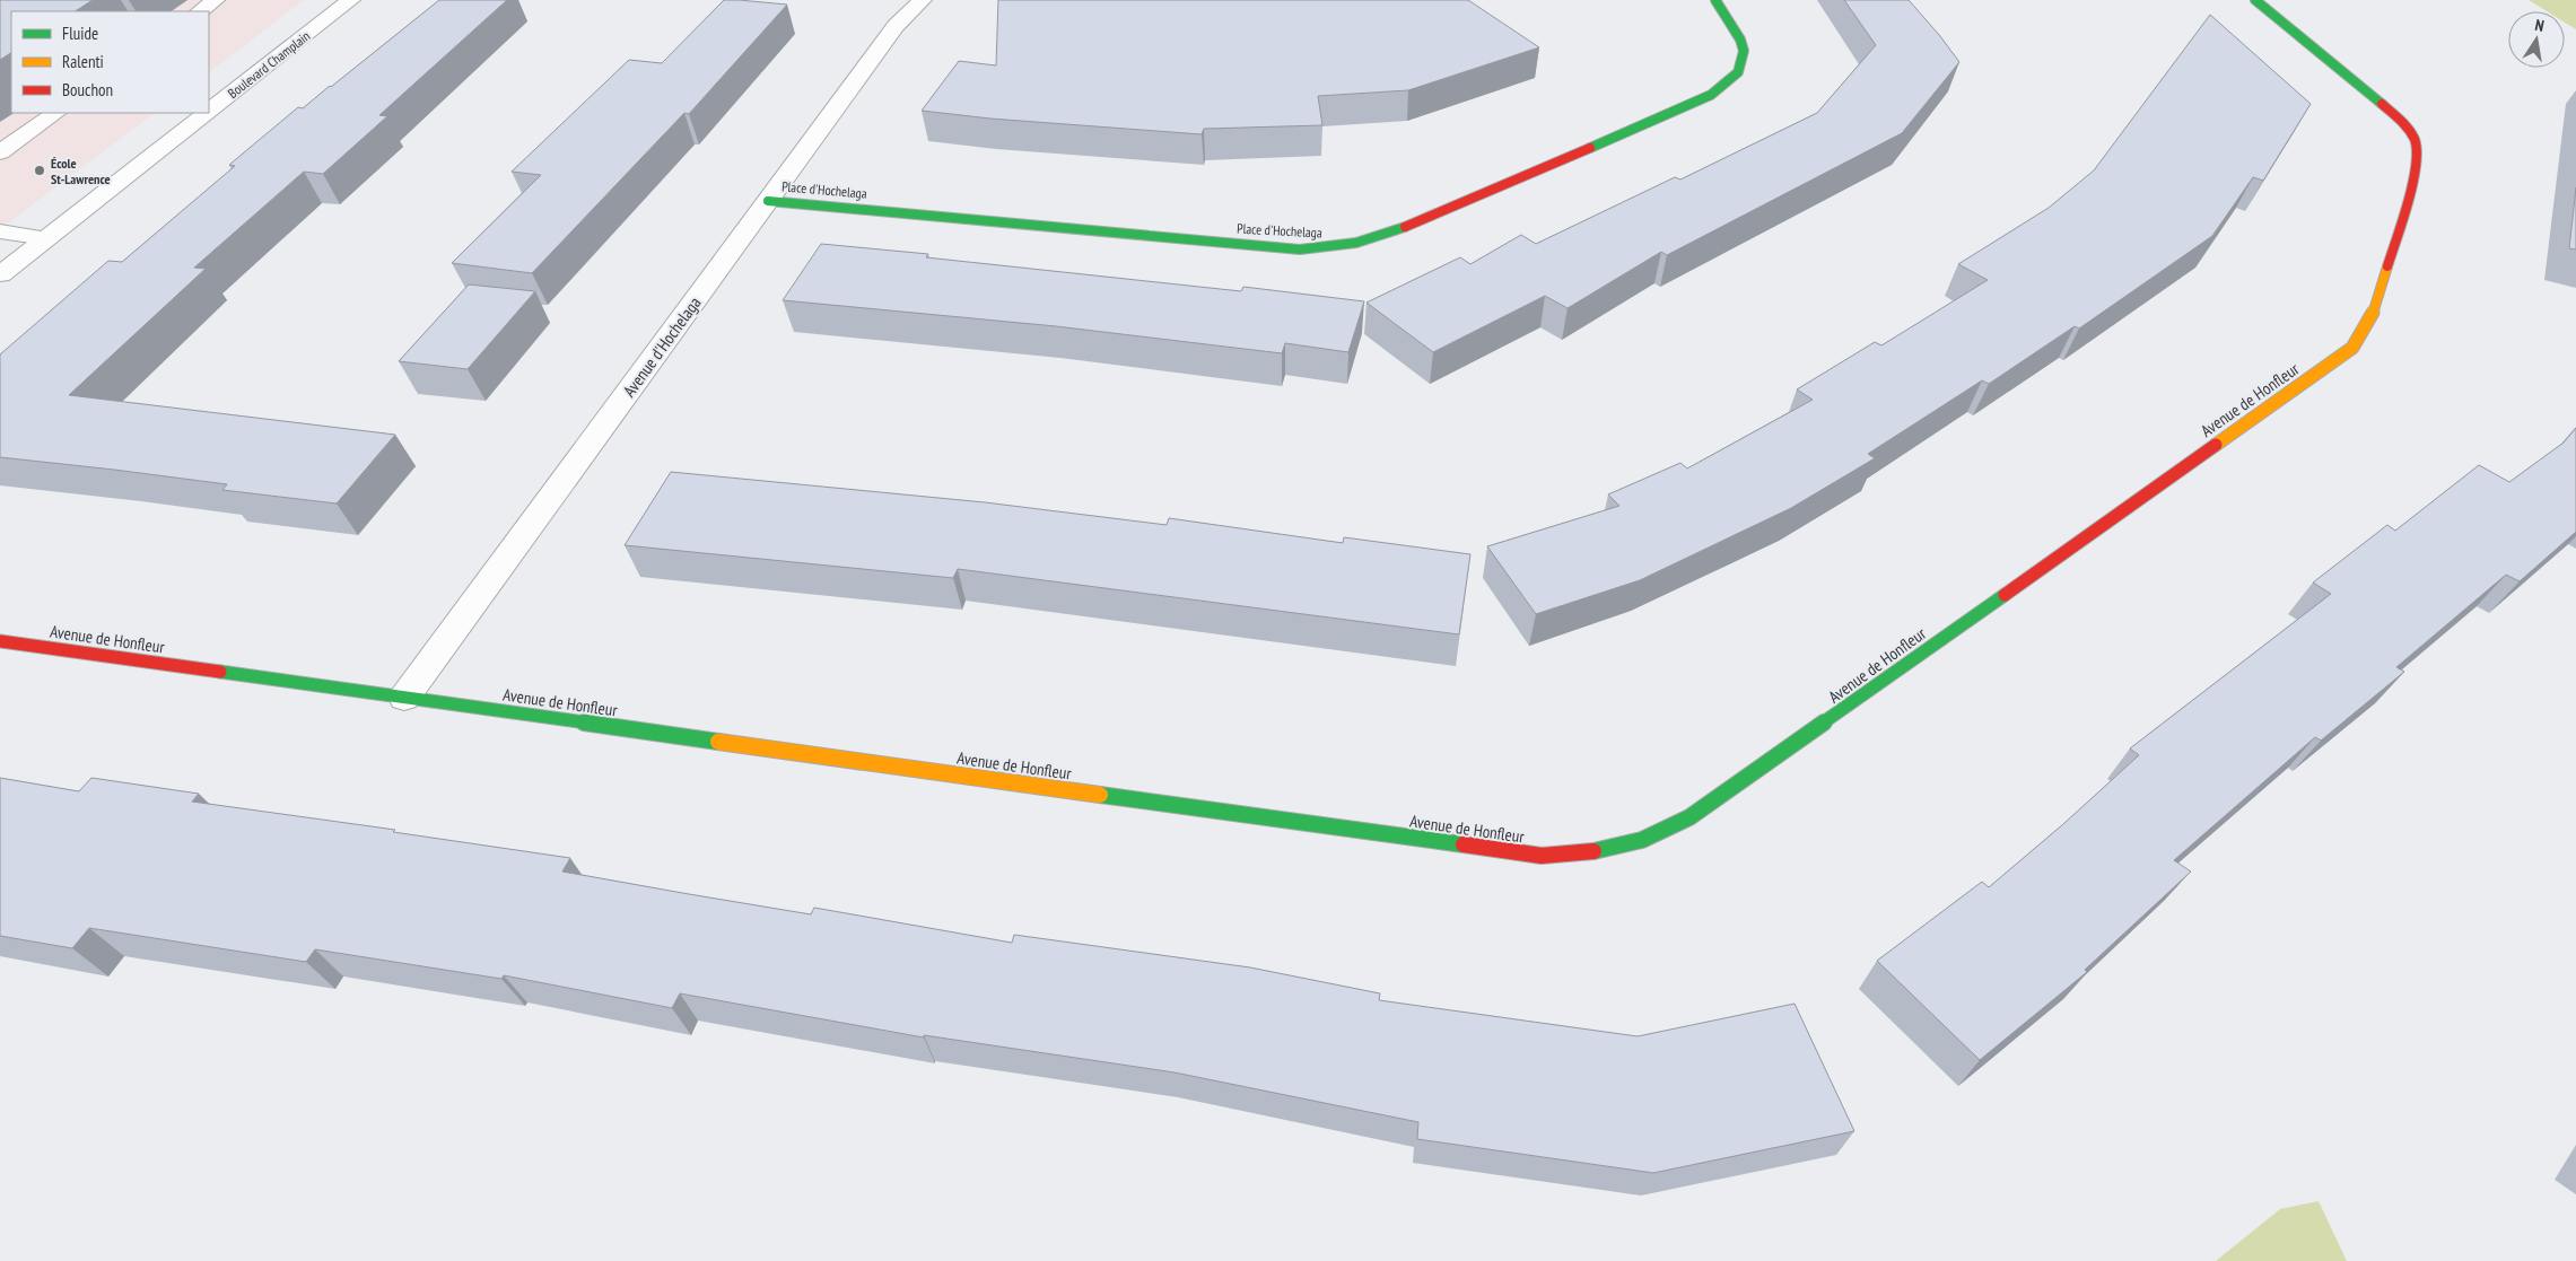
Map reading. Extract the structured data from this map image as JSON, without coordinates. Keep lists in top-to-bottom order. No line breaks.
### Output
{"streets":{"street":["Boulevard Champlain","Place d'Hochelaga","Avenue d'Hochelaga","Avenue de Honfleur"]},"crossings":[["Place d'Hochelaga","Avenue d'Hochelaga"],["Avenue d'Hochelaga","Avenue de Honfleur"]],"places":["École St-Lawrence"],"legend":["Fluide","Ralenti","Bouchon"],"north":"top"}
